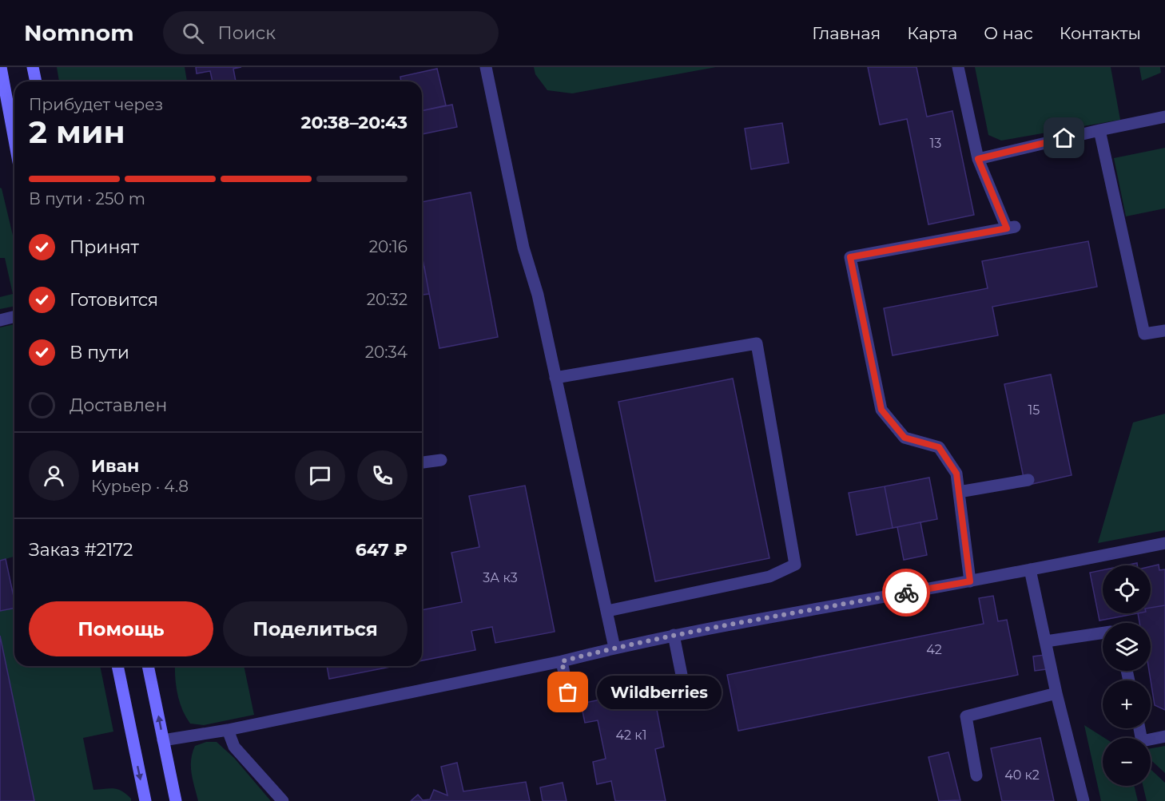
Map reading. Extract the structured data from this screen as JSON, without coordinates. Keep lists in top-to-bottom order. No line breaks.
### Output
{"places":["Wildberries"],"house_numbers":["13","15","3А к3","42","42 к1","40 к2"],"page":{"header":"Nomnom","search":"Поиск","nav":["Главная","Карта","О нас","Контакты"],"heading":["2 мин","Прибудет через","20:38–20:43"],"panel":["Иван","Курьер · 4.8","Заказ #2172","647 ₽"],"bar":"В пути · 250 m","list":[["Принят","20:16"],["Готовится","20:32"],["В пути","20:34"],"Доставлен"],"map_buttons":["+","−"],"buttons":["Помощь","Поделиться"],"bubble":"Wildberries"}}
